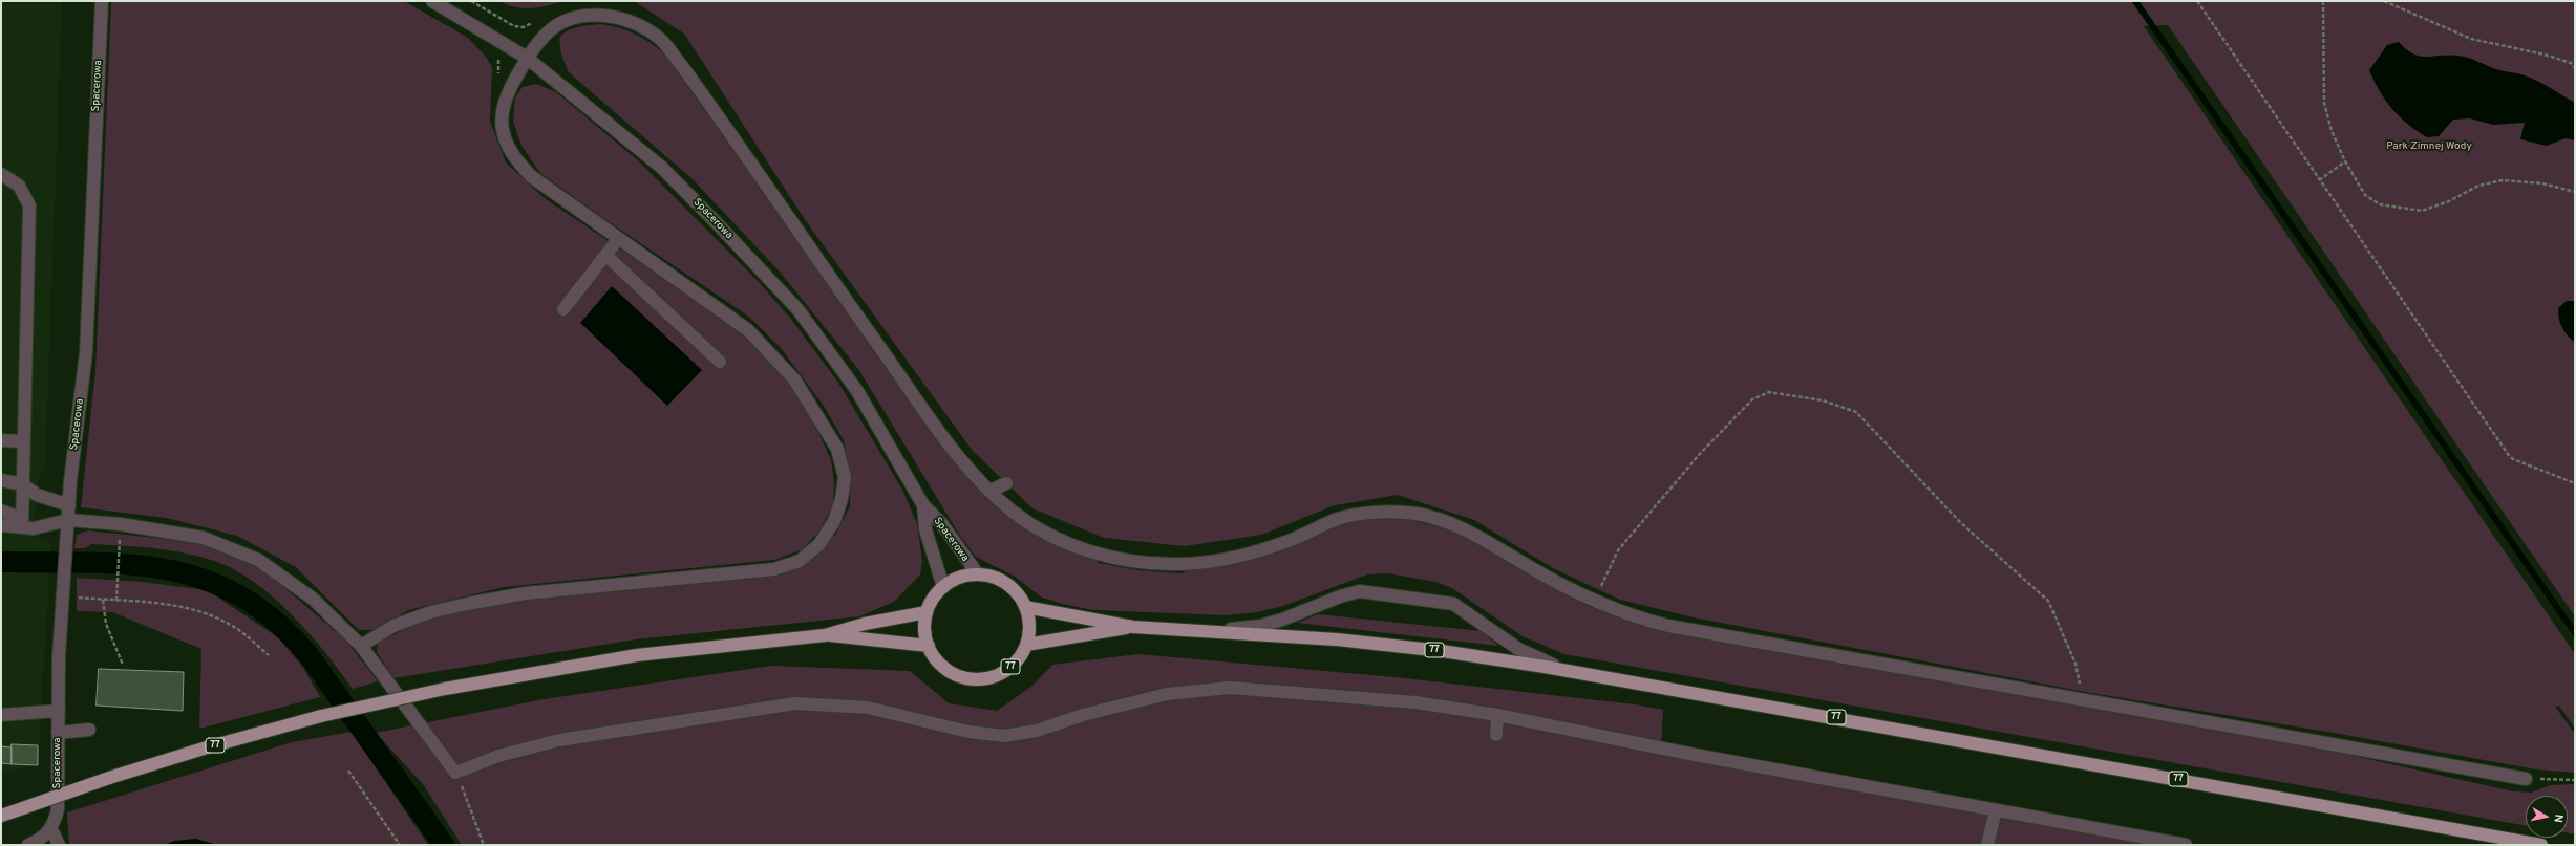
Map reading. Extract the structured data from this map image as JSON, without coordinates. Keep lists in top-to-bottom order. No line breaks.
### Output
{"streets":{"main road":["77"],"street":["Spacerowa"]},"crossings":[["Spacerowa","77"]],"parks":["Park Zimnej Wody"],"north":"right"}
